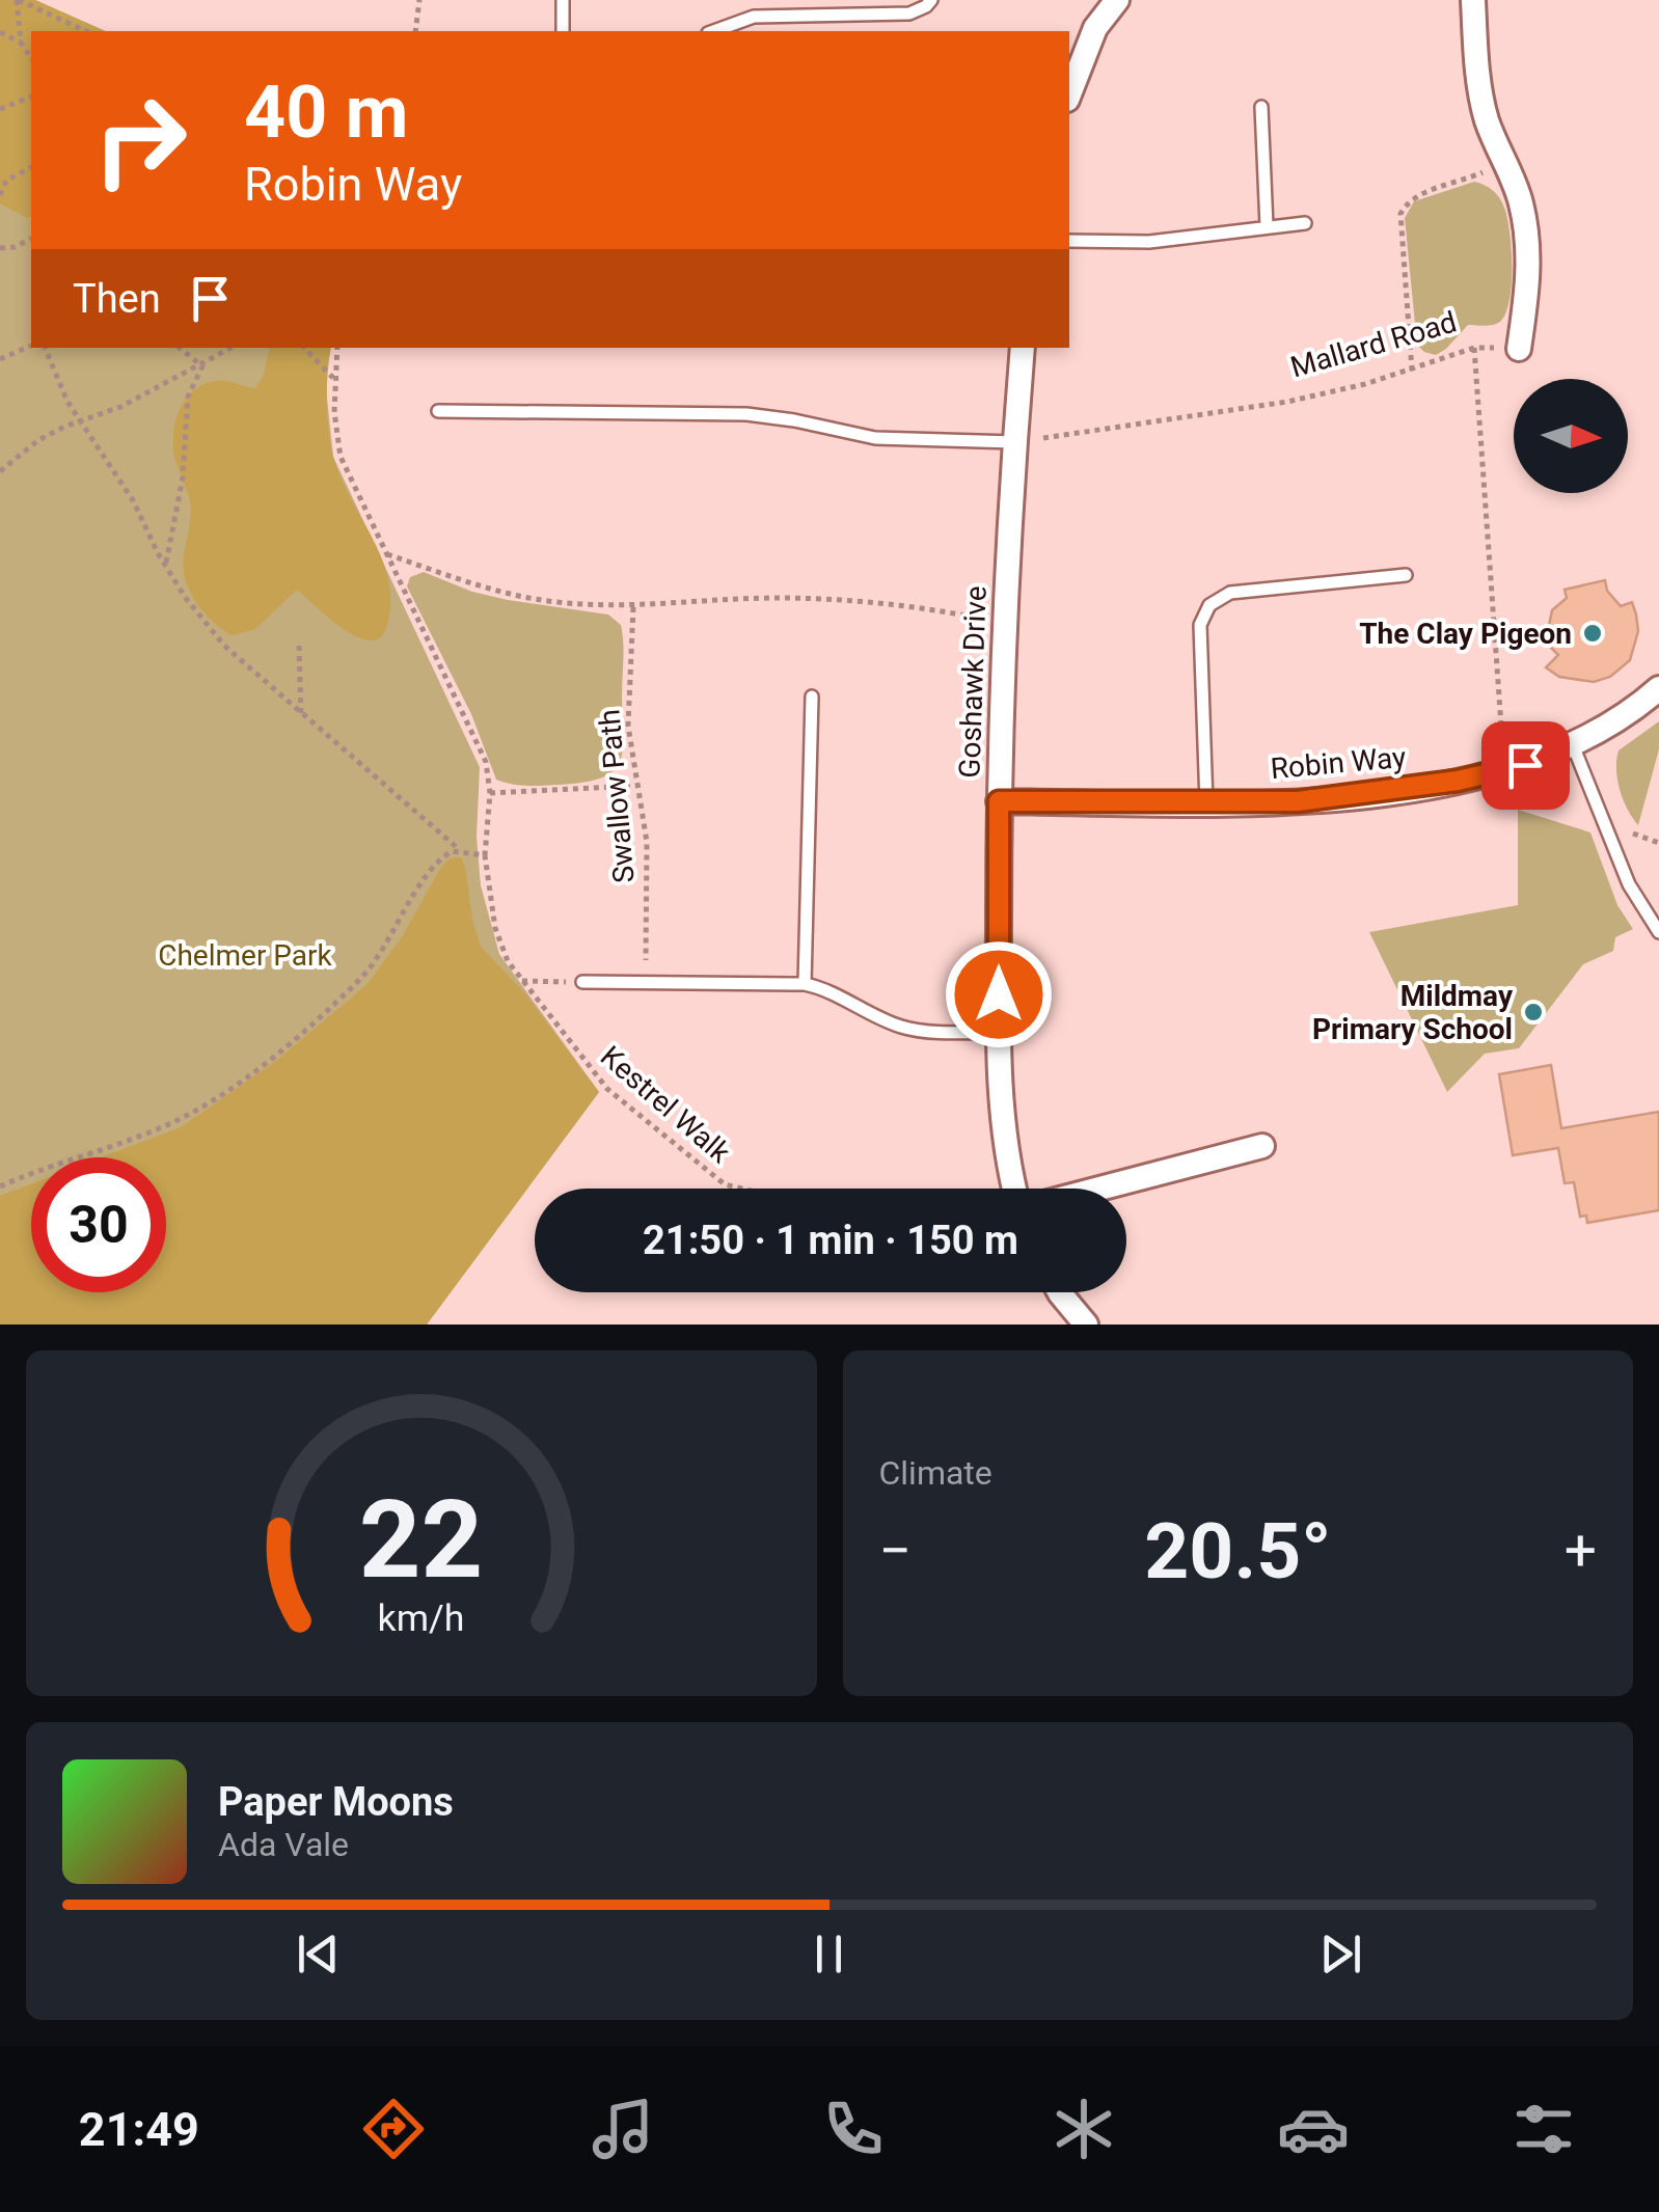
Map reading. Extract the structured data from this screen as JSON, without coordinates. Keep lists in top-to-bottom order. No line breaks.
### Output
{"streets":{"street":["Goshawk Drive","Robin Way"],"path":["Mallard Road","Swallow Path","Kestrel Walk"]},"crossings":[["Mallard Road","Goshawk Drive"],["Goshawk Drive","Robin Way"]],"parks":["Chelmer Park"],"places":["The Clay Pigeon","Mildmay Primary School"],"north":"right","page":{"turn":["40 m","Robin Way"],"then":"Then","limit":"30","trip":"21:50 · 1 min · 150 m","tile":"Climate","heat":["−","20.5°","+"],"song":["Paper Moons","Ada Vale"],"tabs":"21:49","gauge":["22","km/h"]}}
